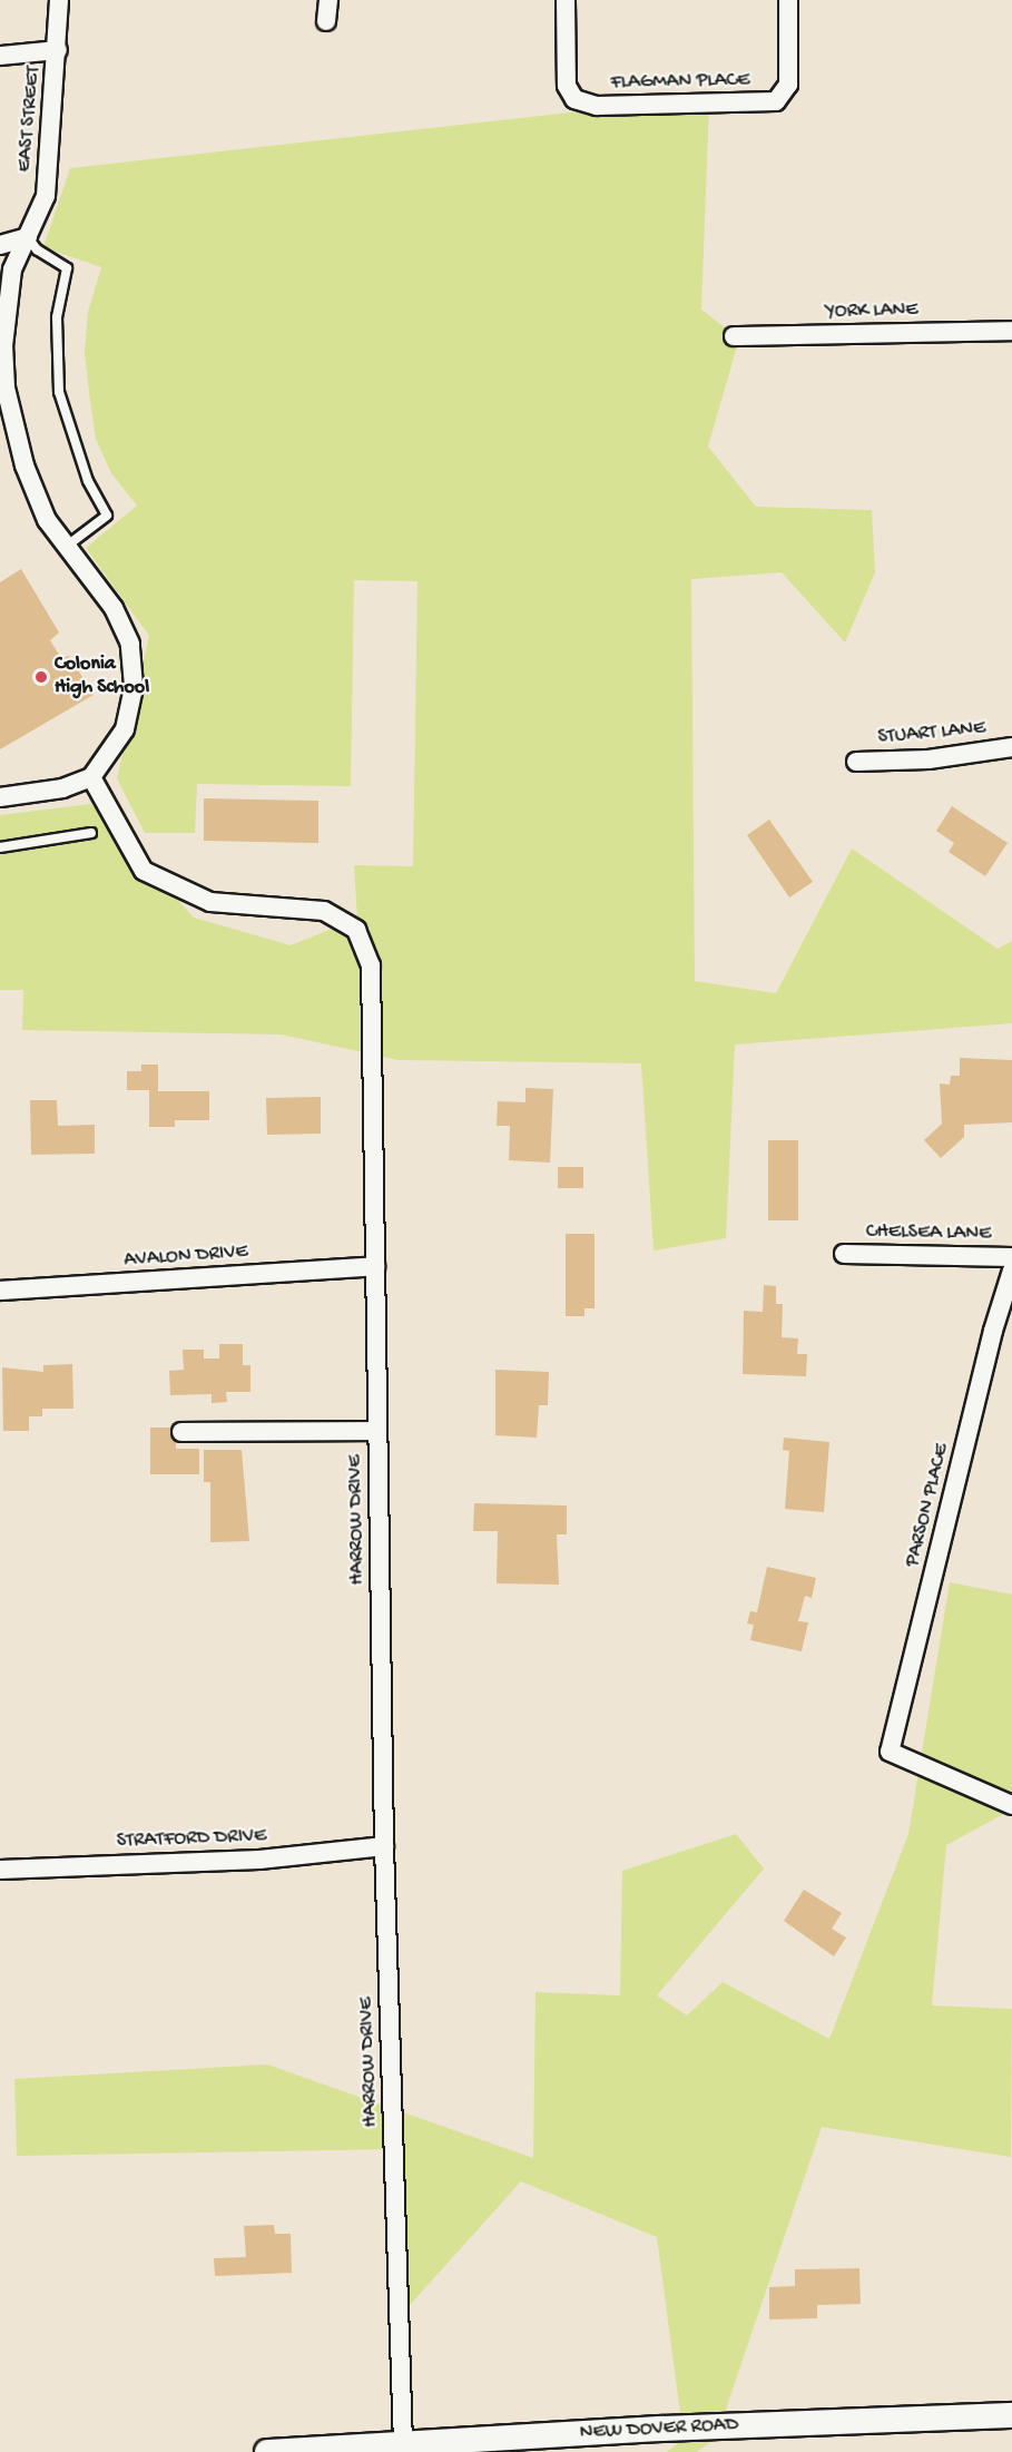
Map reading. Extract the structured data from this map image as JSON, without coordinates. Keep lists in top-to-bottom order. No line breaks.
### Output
{"streets":{"street":["FLAGMAN PLACE","EAST STREET","YORK LANE","STUART LANE","CHELSEA LANE","AVALON DRIVE","PARSON PLACE","HARROW DRIVE","STRATFORD DRIVE","NEW DOVER ROAD"]},"crossings":[["EAST STREET","HARROW DRIVE"],["AVALON DRIVE","HARROW DRIVE"],["HARROW DRIVE","STRATFORD DRIVE"],["HARROW DRIVE","NEW DOVER ROAD"]],"places":["Colonia High School"]}
